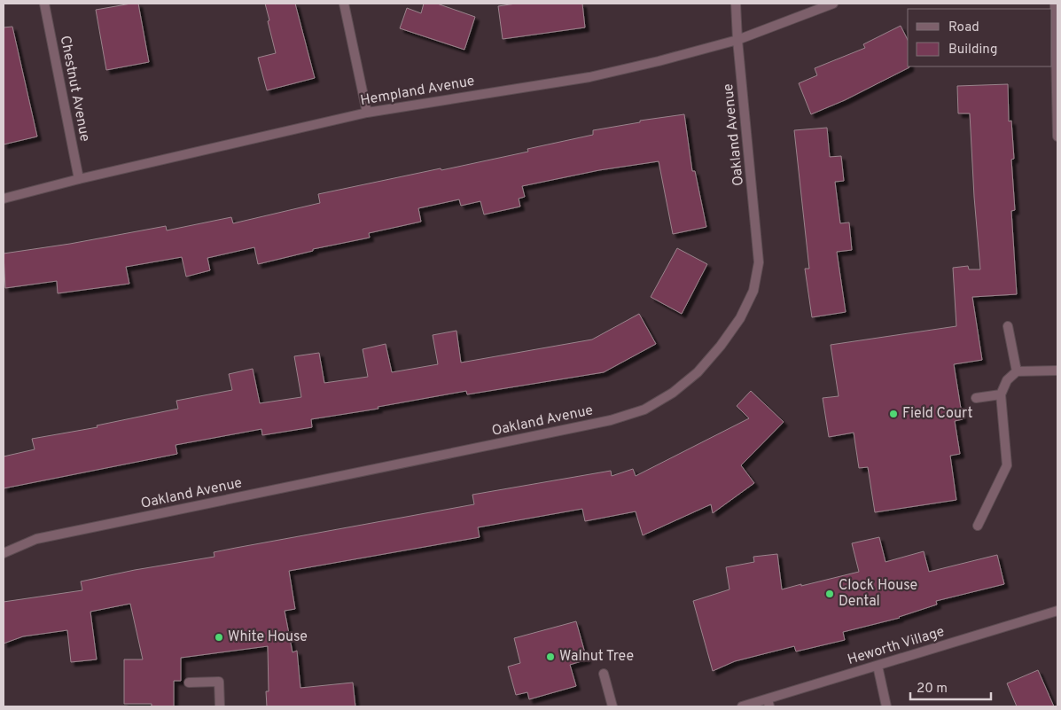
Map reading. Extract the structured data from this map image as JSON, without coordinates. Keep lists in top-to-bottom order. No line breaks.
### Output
{"streets":{"street":["Chestnut Avenue","Hempland Avenue","Oakland Avenue","Heworth Village"]},"crossings":[["Chestnut Avenue","Hempland Avenue"],["Hempland Avenue","Oakland Avenue"]],"places":["Field Court","Clock House Dental","White House","Walnut Tree"],"legend":["Road","Building"],"scale_bar":"20 m"}
